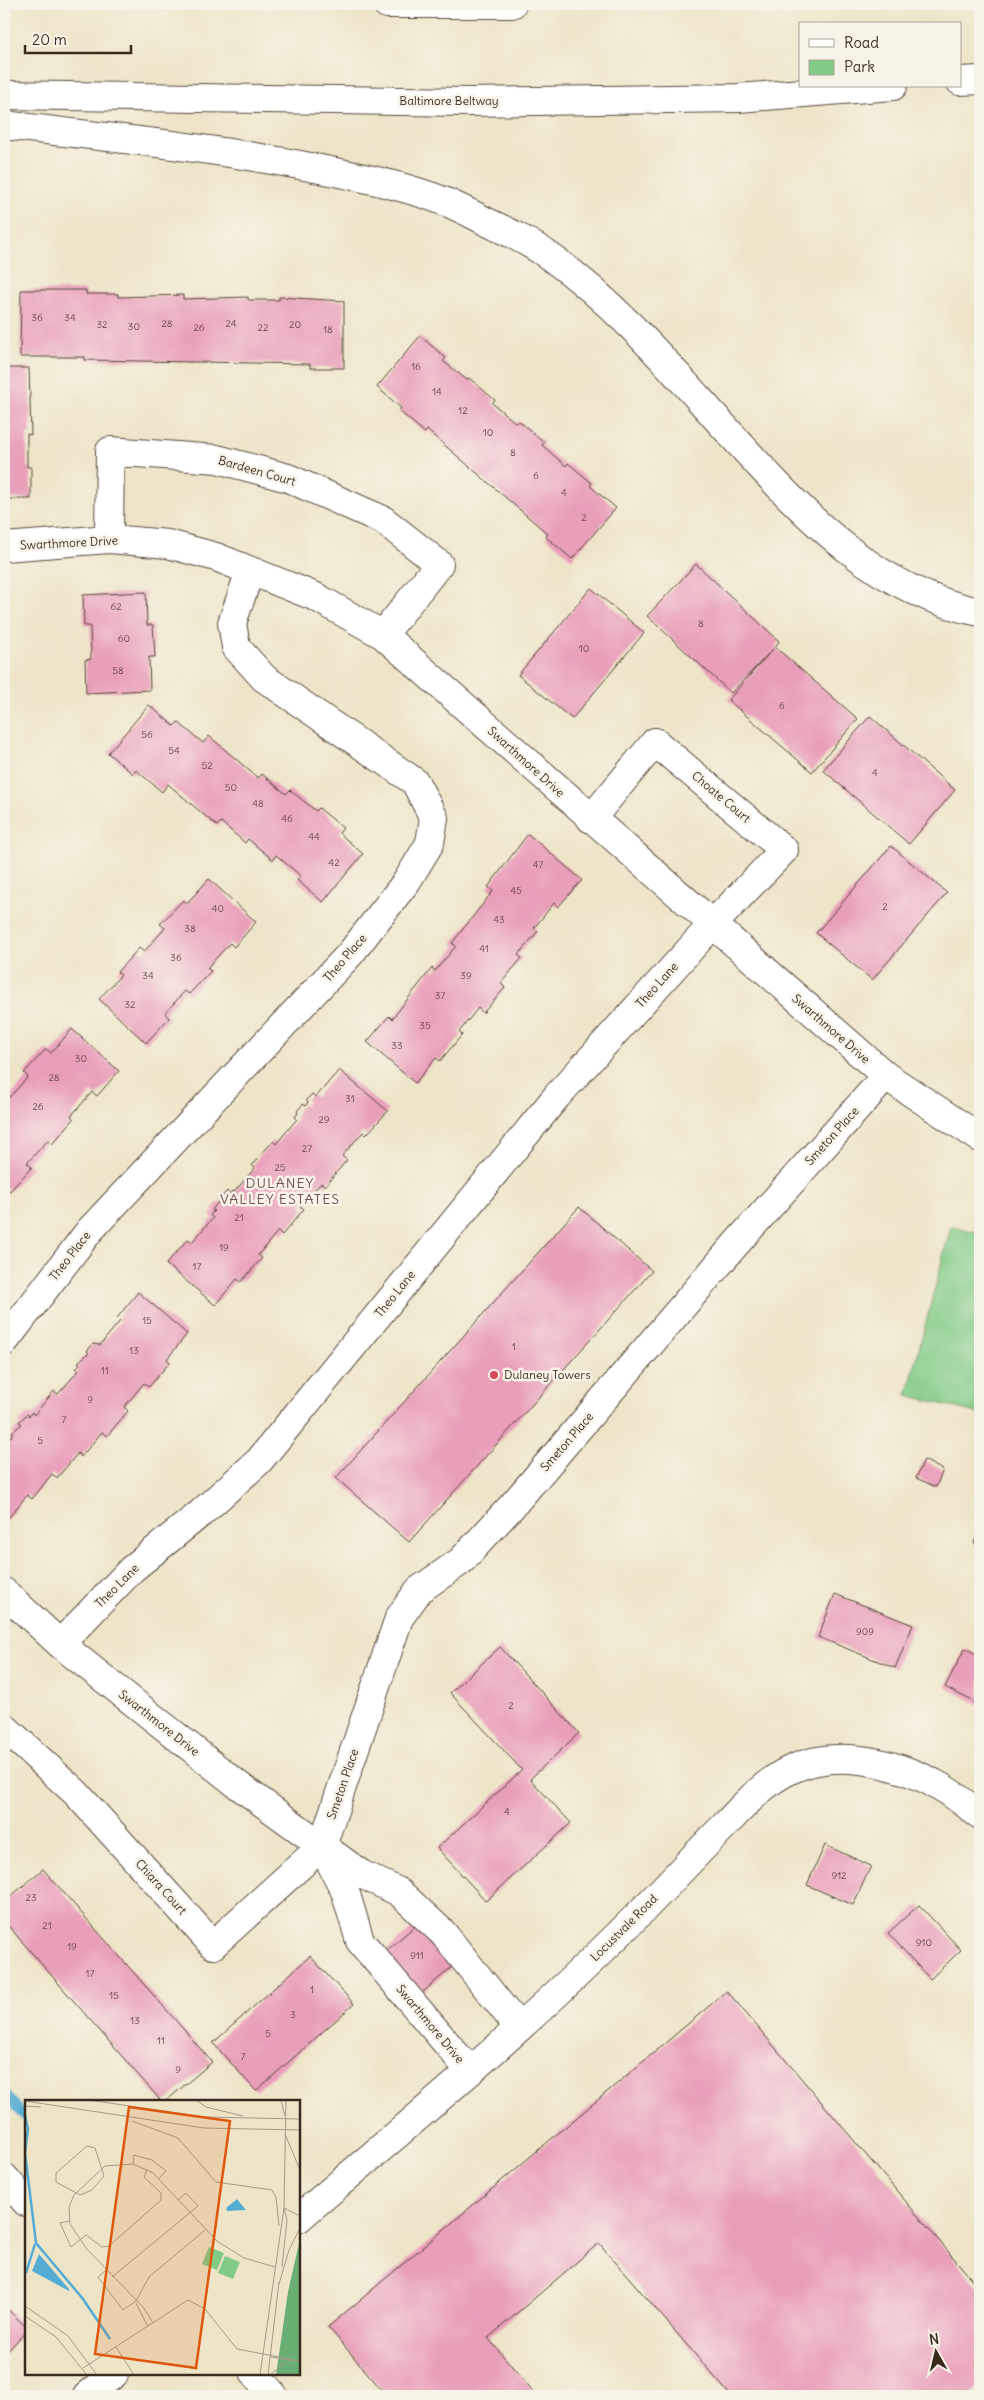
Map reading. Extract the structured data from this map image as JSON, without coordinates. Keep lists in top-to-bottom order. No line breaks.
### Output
{"streets":{"main road":["Baltimore Beltway","Bardeen Court","Swarthmore Drive","Choate Court","Theo Place","Theo Lane","Smeton Place","Chiara Court","Locustvale Road"]},"crossings":[["Bardeen Court","Swarthmore Drive"],["Swarthmore Drive","Choate Court"],["Swarthmore Drive","Theo Place"],["Swarthmore Drive","Theo Lane"],["Swarthmore Drive","Smeton Place"],["Swarthmore Drive","Chiara Court"],["Swarthmore Drive","Locustvale Road"],["Choate Court","Theo Lane"],["Smeton Place","Chiara Court"]],"districts":["DULANEY VALLEY ESTATES"],"places":["Dulaney Towers"],"house_numbers":["36","34","28","24","32","20","30","26","22","18","16","14","12","10","8","6","4","2","62","8","60","10","58","6","56","54","52","4","50","48","46","44","42","47","45","2","40","43","38","41","36","34","39","37","32","35","33","30","28","31","26","29","27","25","21","19","17","15","1","13","11","9","7","5","909","2","4","912","23","21","910","19","911","17","1","15","3","13","5","11","7","9"],"legend":["Road","Park"],"scale_bar":"20 m","north":"top"}
